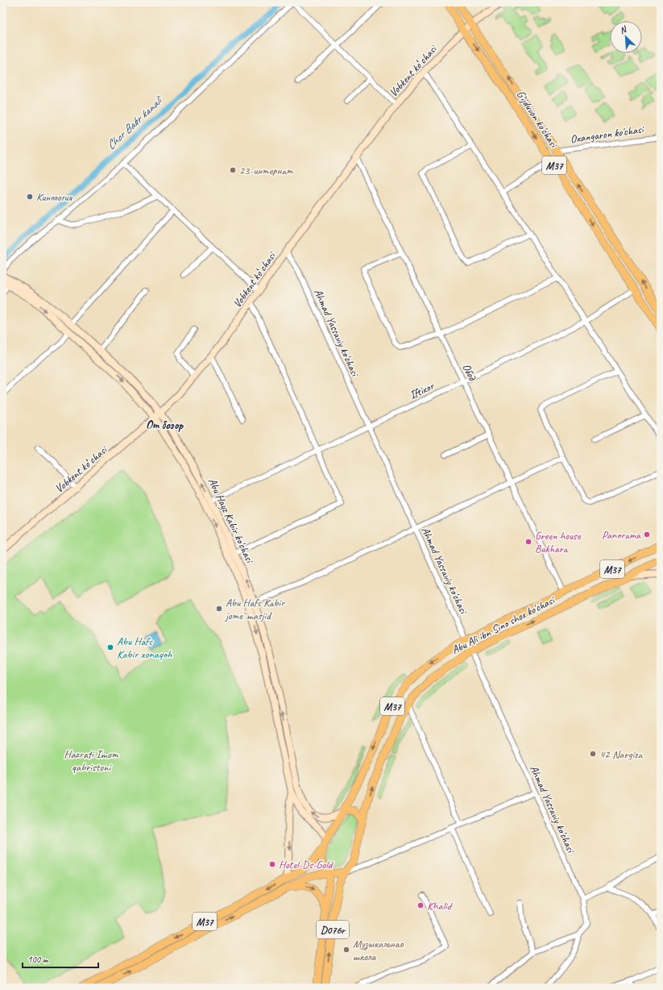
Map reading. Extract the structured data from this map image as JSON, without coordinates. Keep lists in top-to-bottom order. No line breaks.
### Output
{"streets":{"main road":["Vobkent koʻchasi","G'ijduvon ko'chasi","M37","Abu Hayz Kabir ko'chasi","Abu Ali ibn Sino shox ko'chasi","D076r"],"street":["Oxangaron ko'chasi","Ahmad Yassaviy ko'chasi","Обод","Iftixor"]},"crossings":[["Vobkent koʻchasi","G'ijduvon ko'chasi"],["Vobkent koʻchasi","Ahmad Yassaviy ko'chasi"],["Vobkent koʻchasi","Обод"],["Vobkent koʻchasi","Abu Hayz Kabir ko'chasi"],["G'ijduvon ko'chasi","Oxangaron ko'chasi"],["G'ijduvon ko'chasi","Iftixor"],["M37","Abu Hayz Kabir ko'chasi"],["M37","Abu Ali ibn Sino shox ko'chasi"],["M37","D076r"],["Ahmad Yassaviy ko'chasi","Iftixor"],["Ahmad Yassaviy ko'chasi","Abu Ali ibn Sino shox ko'chasi"],["Обод","Iftixor"],["Обод","Abu Ali ibn Sino shox ko'chasi"],["Iftixor","Abu Hayz Kabir ko'chasi"],["Abu Hayz Kabir ko'chasi","Abu Ali ibn Sino shox ko'chasi"]],"districts":["От бозор"],"water":["Chor Bakr kanali"],"parks":["Hazrati Imom qabristoni"],"places":["23-интернат","Кинология","Panorama","Green house Bukhara","Abu Hafs Kabir jome' masjid","Abu Hafs Kabir xonaqoh","42 Nargiza","Hotel-Ds-Gold","Khalid","Музыкальная школа"],"scale_bar":"100 m","north":"top left"}
